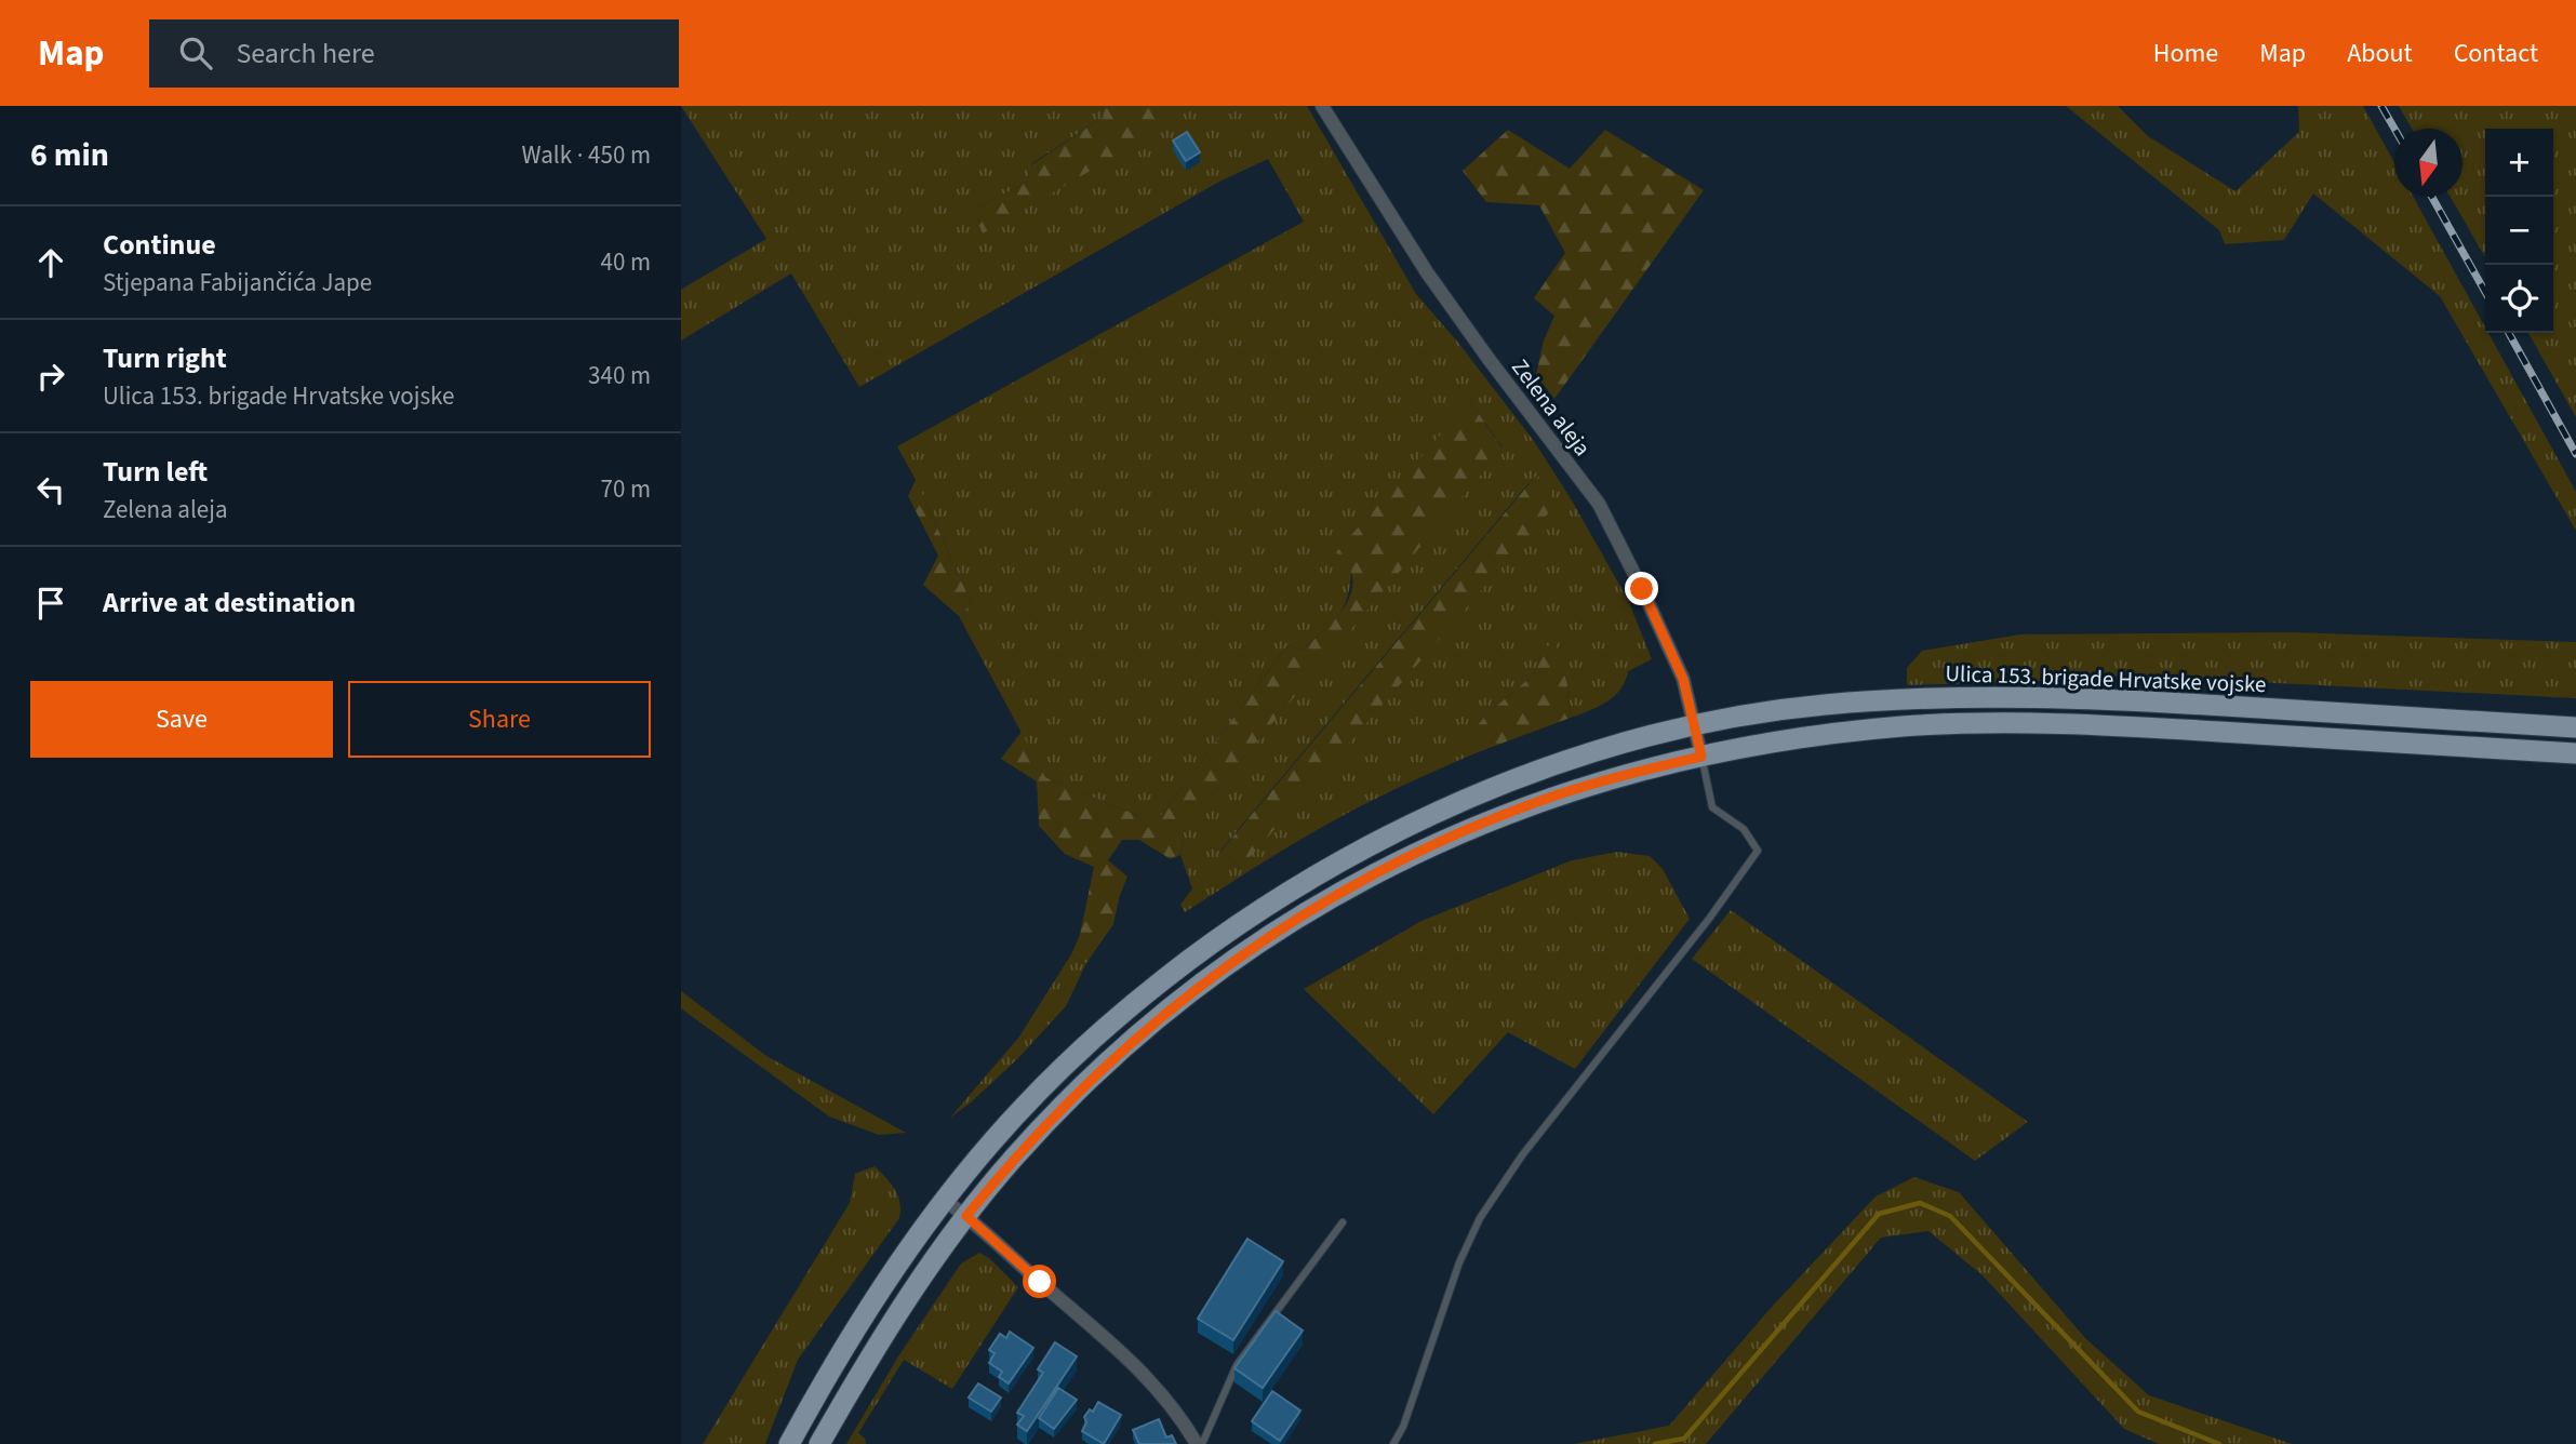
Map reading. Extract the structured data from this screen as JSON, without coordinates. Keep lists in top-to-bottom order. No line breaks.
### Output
{"streets":{"main road":["Ulica 153. brigade Hrvatske vojske"],"street":["Zelena aleja"]},"crossings":[["Zelena aleja","Ulica 153. brigade Hrvatske vojske"]],"north":"bottom","page":{"header":"Map","search":"Search here","nav":["Home","Map","About","Contact"],"heading":["6 min","Walk · 450 m"],"map_buttons":["+","−"],"list":[["Continue","Stjepana Fabijančića Jape","40 m"],["Turn right","Ulica 153. brigade Hrvatske vojske","340 m"],["Turn left","Zelena aleja","70 m"],"Arrive at destination"],"buttons":["Save","Share"]}}
